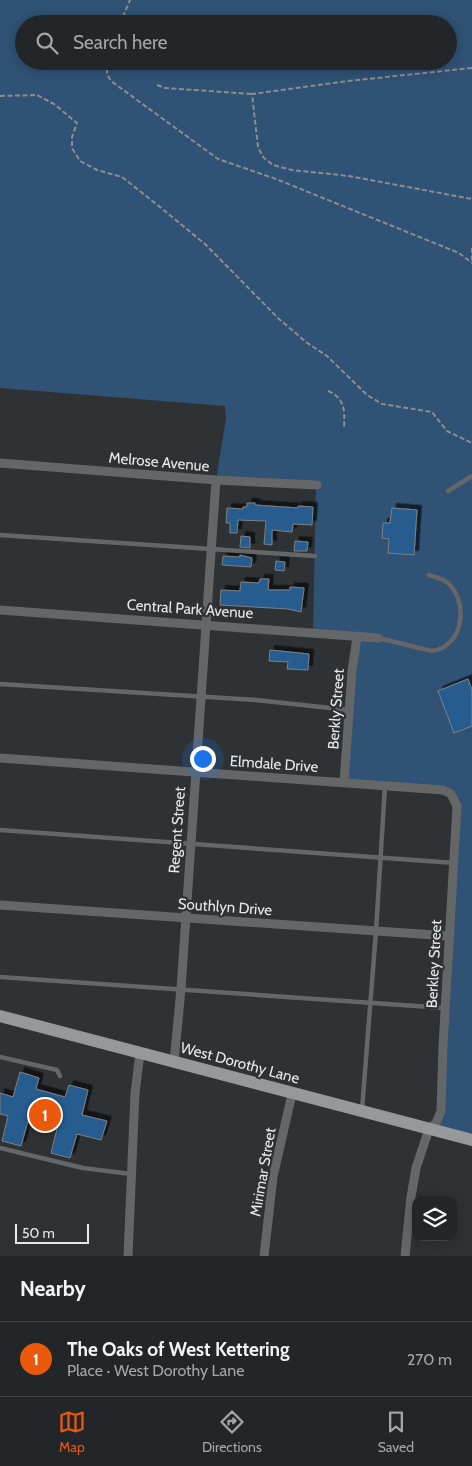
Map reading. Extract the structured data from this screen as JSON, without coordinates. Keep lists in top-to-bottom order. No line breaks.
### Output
{"streets":{"main road":["West Dorothy Lane"],"street":["Melrose Avenue","Central Park Avenue","Berkly Street","Elmdale Drive","Regent Street","Southlyn Drive","Berkley Street","Mirimar Street"]},"crossings":[["Melrose Avenue","Regent Street"],["Central Park Avenue","Berkly Street"],["Central Park Avenue","Regent Street"],["Berkly Street","Elmdale Drive"],["Elmdale Drive","Regent Street"],["Elmdale Drive","Berkley Street"],["Regent Street","Southlyn Drive"],["Regent Street","West Dorothy Lane"],["Southlyn Drive","Berkley Street"],["Berkley Street","West Dorothy Lane"],["West Dorothy Lane","Mirimar Street"]],"scale_bar":"50 m","page":{"search":"Search here","pins":"1","scale":"50 m","heading":"Nearby","list":[{"mark":"1","name":"The Oaks of West Kettering","note":"Place · West Dorothy Lane","value":"270 m"}],"nav":["Map","Directions","Saved"]}}
